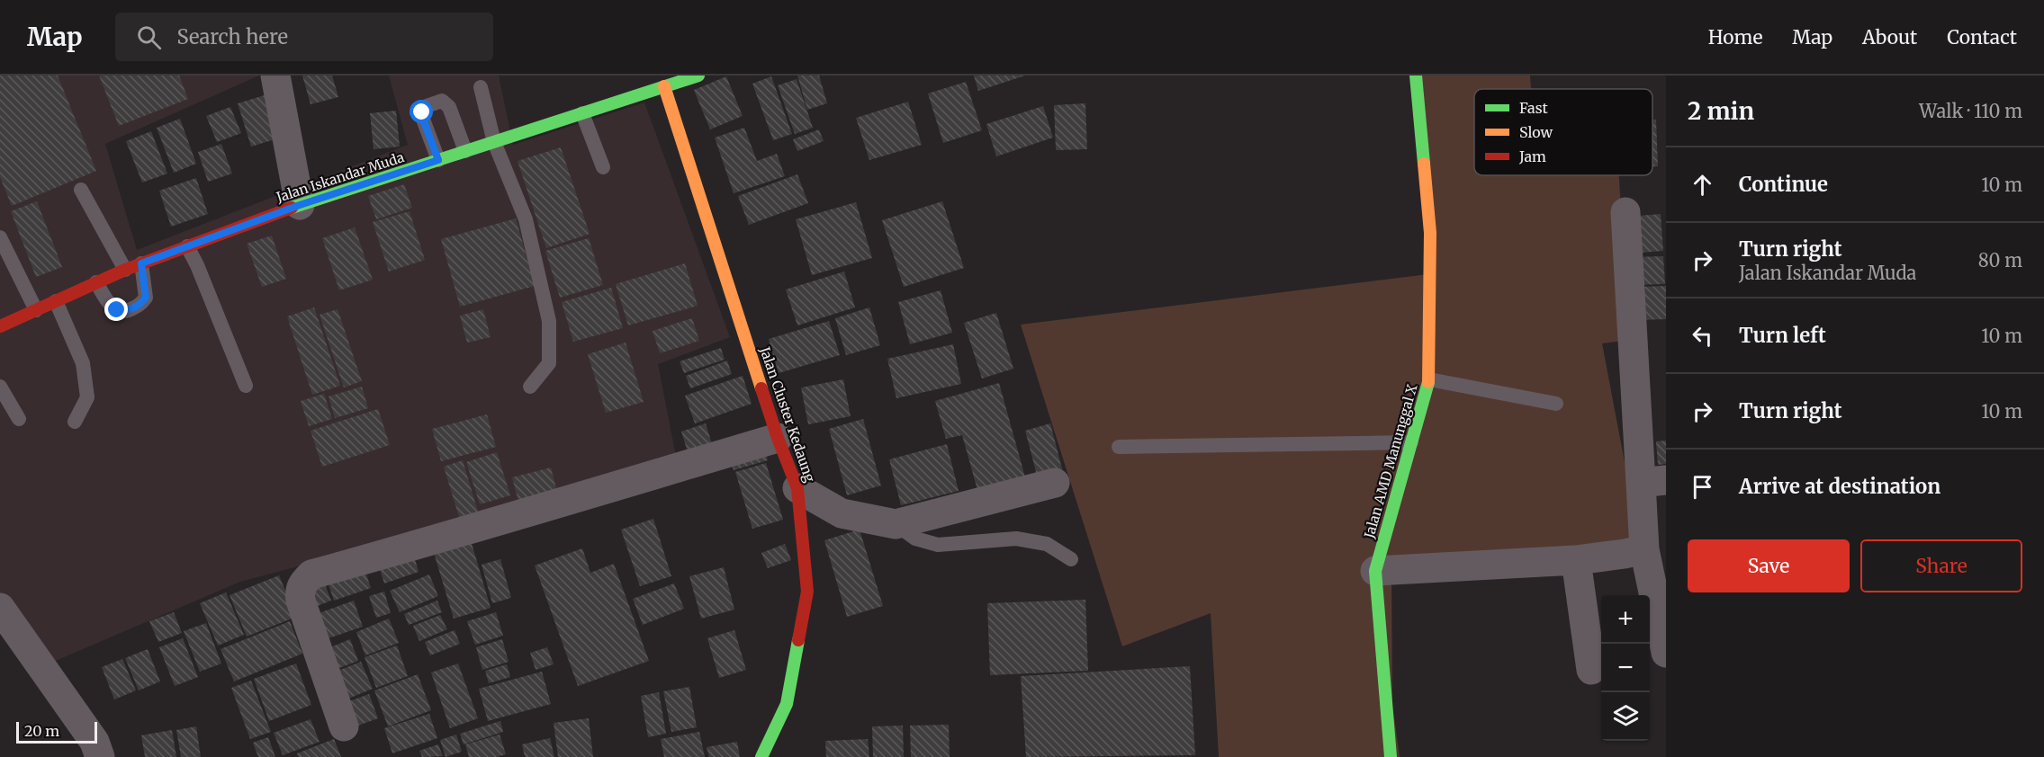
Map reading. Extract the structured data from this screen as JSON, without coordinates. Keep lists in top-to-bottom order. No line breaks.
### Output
{"streets":{"street":["Jalan Iskandar Muda","Jalan Cluster Kedaung","Jalan AMD Manunggal X"]},"crossings":[["Jalan Iskandar Muda","Jalan Cluster Kedaung"]],"legend":["Fast","Slow","Jam"],"scale_bar":"20 m","page":{"header":"Map","search":"Search here","nav":["Home","Map","About","Contact"],"heading":["2 min","Walk · 110 m"],"list":[["Continue","10 m"],["Turn right","Jalan Iskandar Muda","80 m"],["Turn left","10 m"],["Turn right","10 m"],"Arrive at destination"],"buttons":["Save","Share"],"map_buttons":["+","−"],"scale":"20 m"}}
